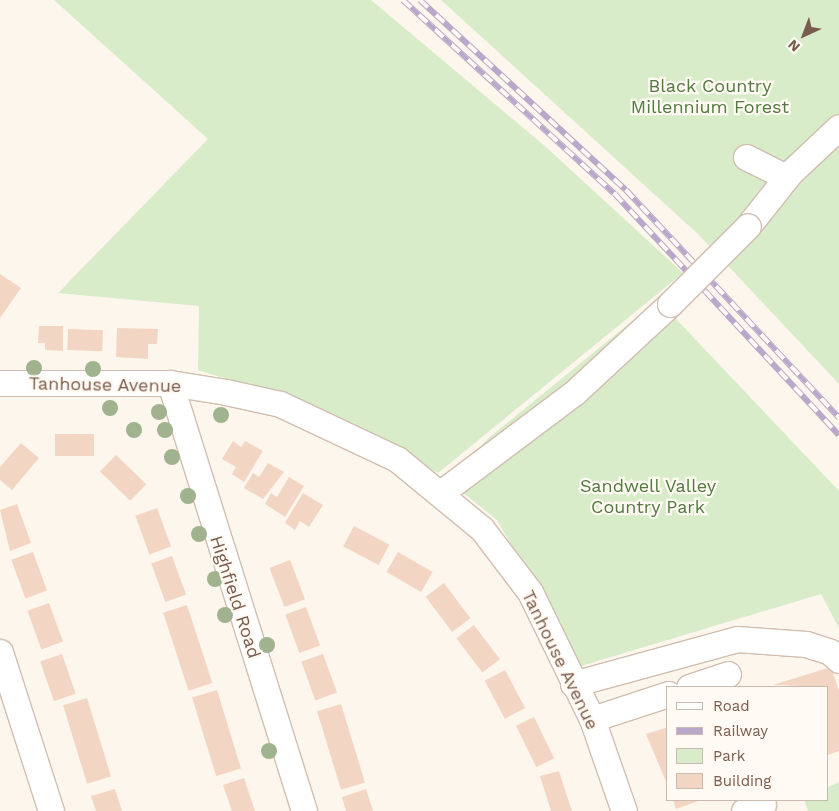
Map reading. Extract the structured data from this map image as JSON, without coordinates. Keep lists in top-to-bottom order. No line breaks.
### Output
{"streets":{"street":["Tanhouse Avenue","Highfield Road"]},"crossings":[["Tanhouse Avenue","Highfield Road"]],"parks":["Black Country Millennium Forest","Sandwell Valley Country Park"],"legend":["Road","Railway","Park","Building"],"north":"bottom left"}
